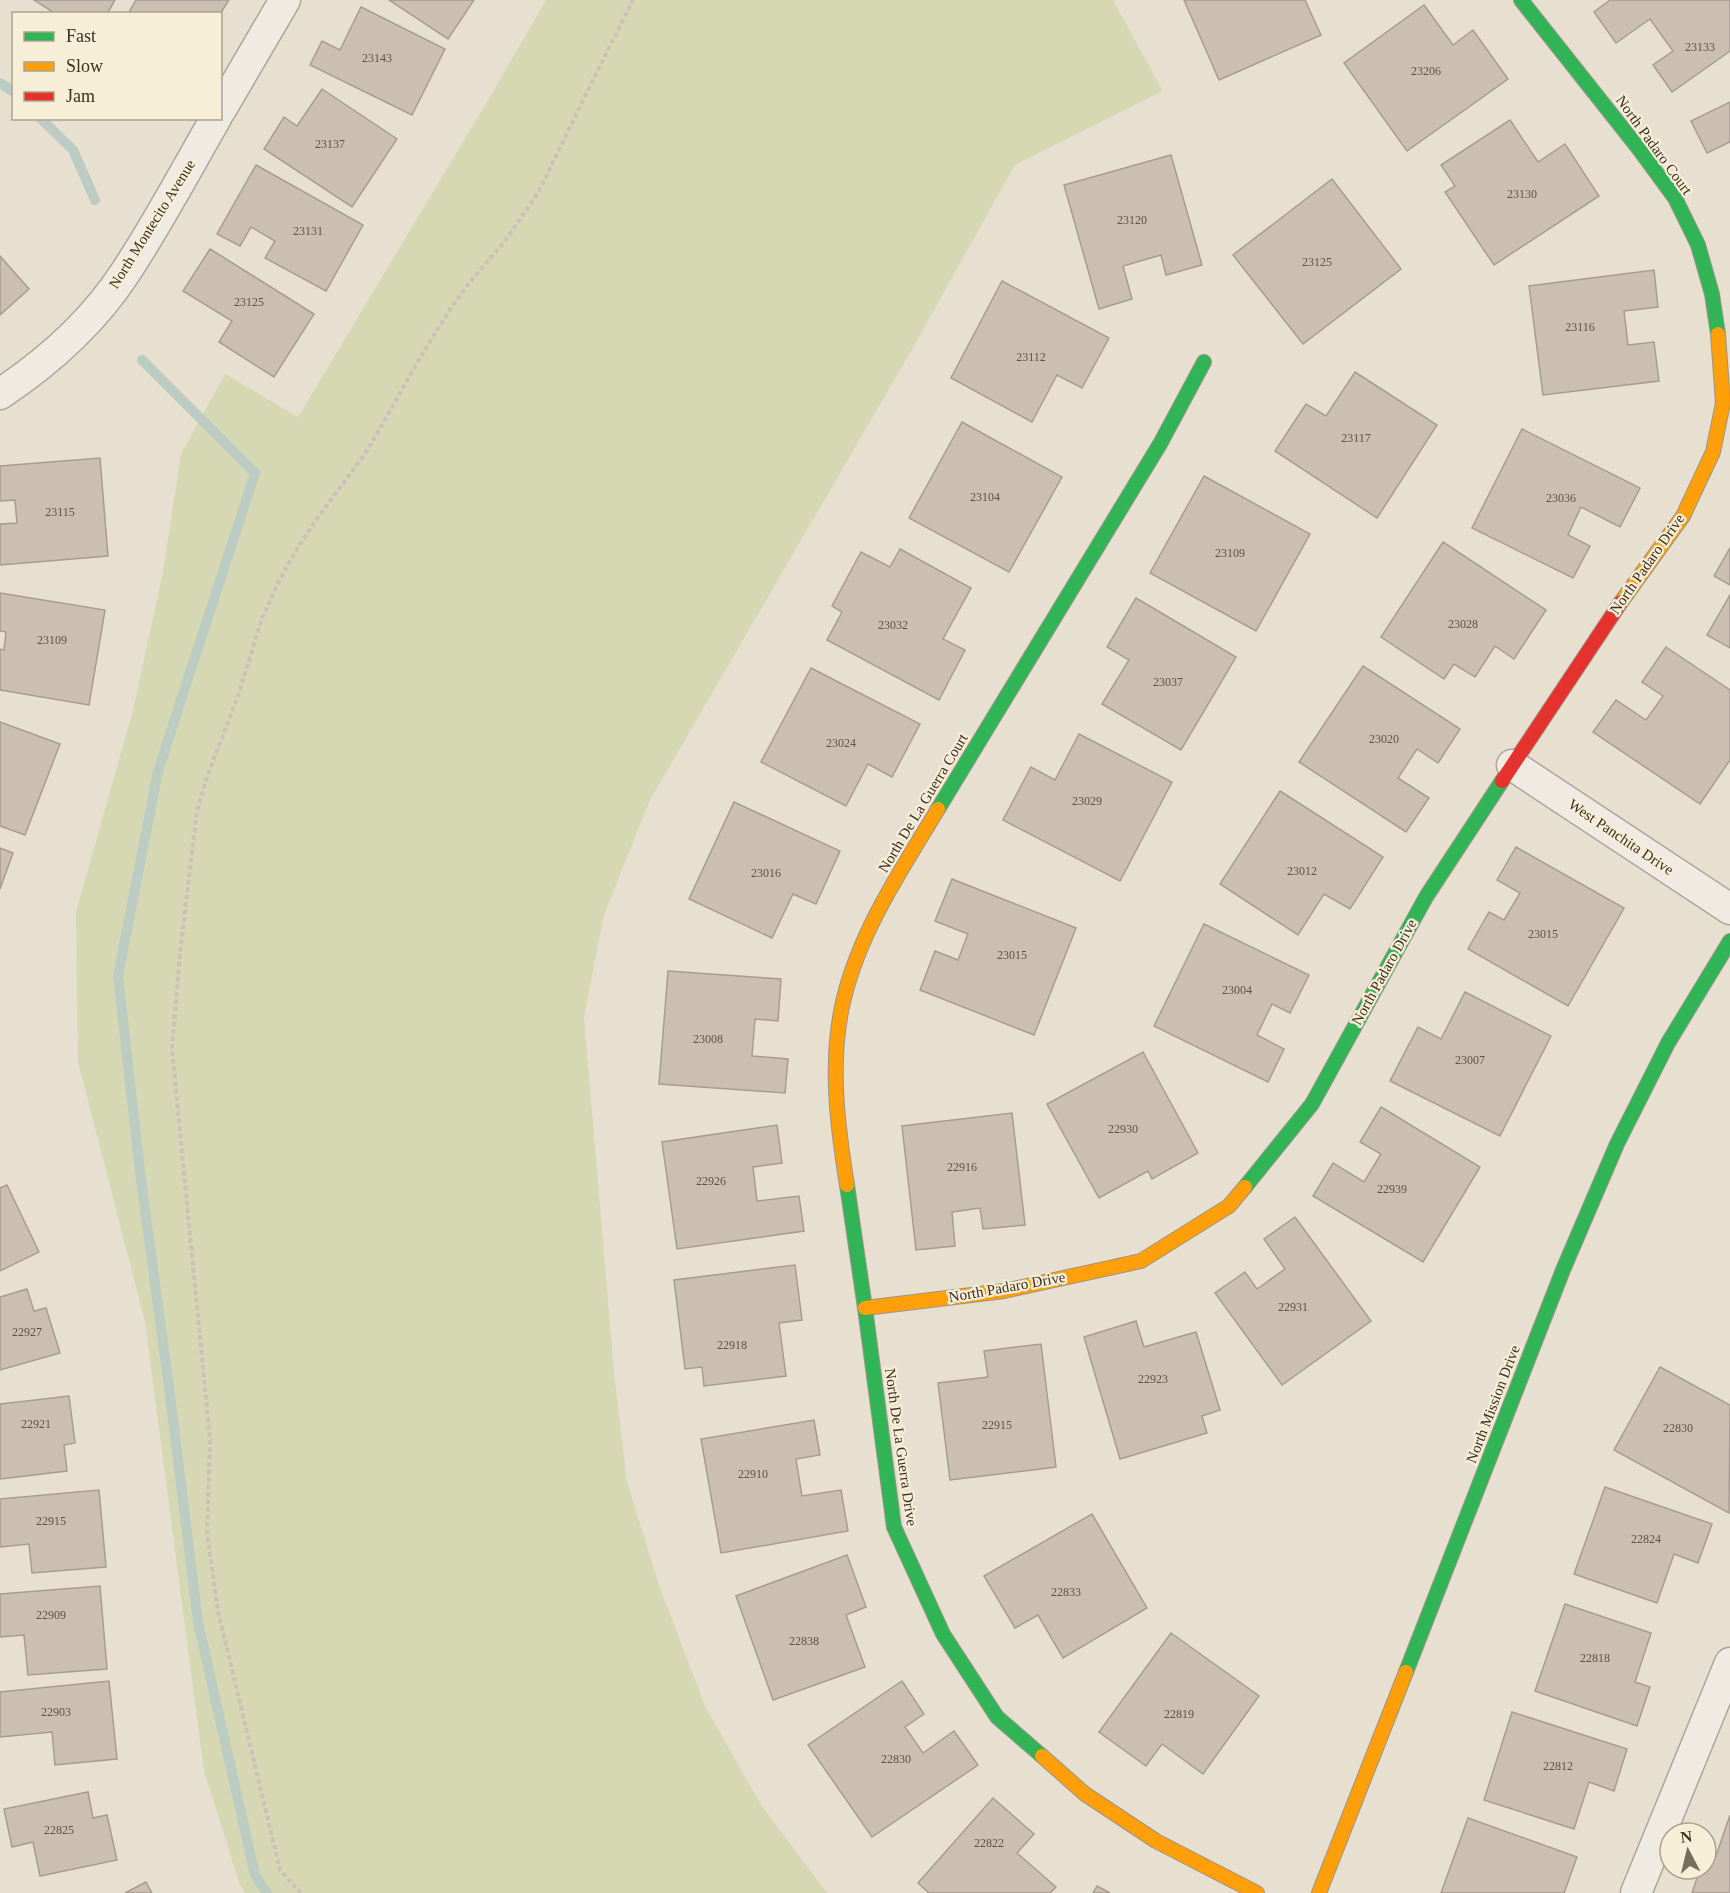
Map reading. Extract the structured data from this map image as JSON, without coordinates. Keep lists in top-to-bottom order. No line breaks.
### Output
{"streets":{"street":["North Padaro Court","North Montecito Avenue","North Padaro Drive","North De La Guerra Court","West Panchita Drive","North Mission Drive","North De La Guerra Drive"]},"crossings":[["North Padaro Court","North Padaro Drive"],["North Padaro Drive","North De La Guerra Court"],["North Padaro Drive","West Panchita Drive"],["North Padaro Drive","North De La Guerra Drive"],["North De La Guerra Court","North De La Guerra Drive"]],"house_numbers":["23133","23143","23206","23137","23130","23120","23131","23125","23125","23116","23112","23117","23104","23036","23115","23109","23028","23032","23109","23037","23020","23024","23029","23012","23016","23015","23015","23004","23008","23007","22930","22916","22926","22939","22931","22927","22918","22923","22921","22915","22830","22910","22915","22824","22833","22909","22838","22818","22903","22819","22830","22812","22825","22822"],"legend":["Fast","Slow","Jam"],"north":"top"}
